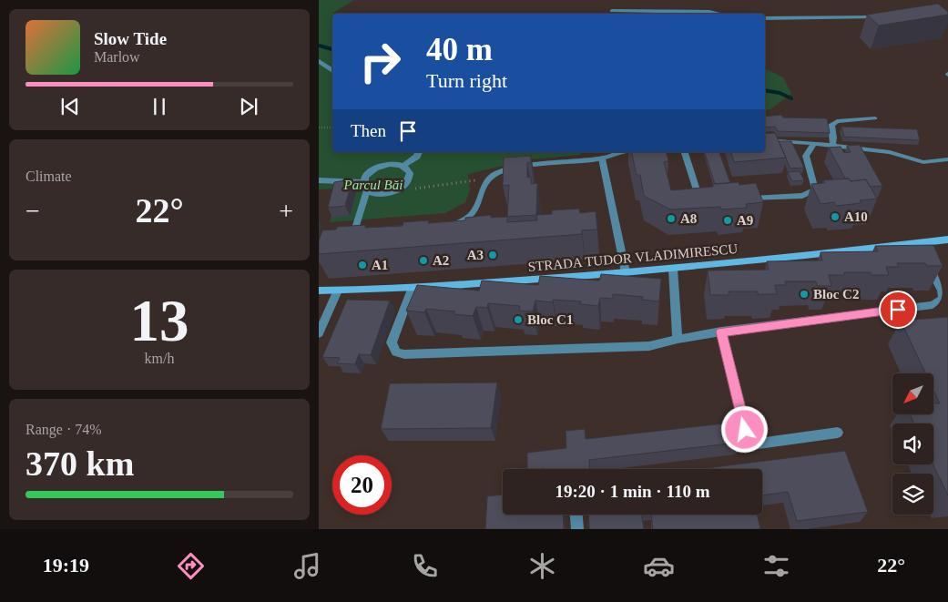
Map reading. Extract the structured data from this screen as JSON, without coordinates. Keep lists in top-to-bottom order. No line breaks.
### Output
{"streets":{"street":["STRADA TUDOR VLADIMIRESCU"]},"parks":["Parcul Băi"],"places":["A10","A8","A9","A3","A2","A1","Bloc C2","Bloc C1"],"north":"bottom left","page":{"turn":["40 m","Turn right"],"song":["Slow Tide","Marlow"],"then":"Then","tile":["Climate",["13","km/h"],["Range · 74%","370 km"]],"heat":["−","22°","+"],"limit":"20","trip":"19:20 · 1 min · 110 m","tabs":["19:19","22°"]}}
